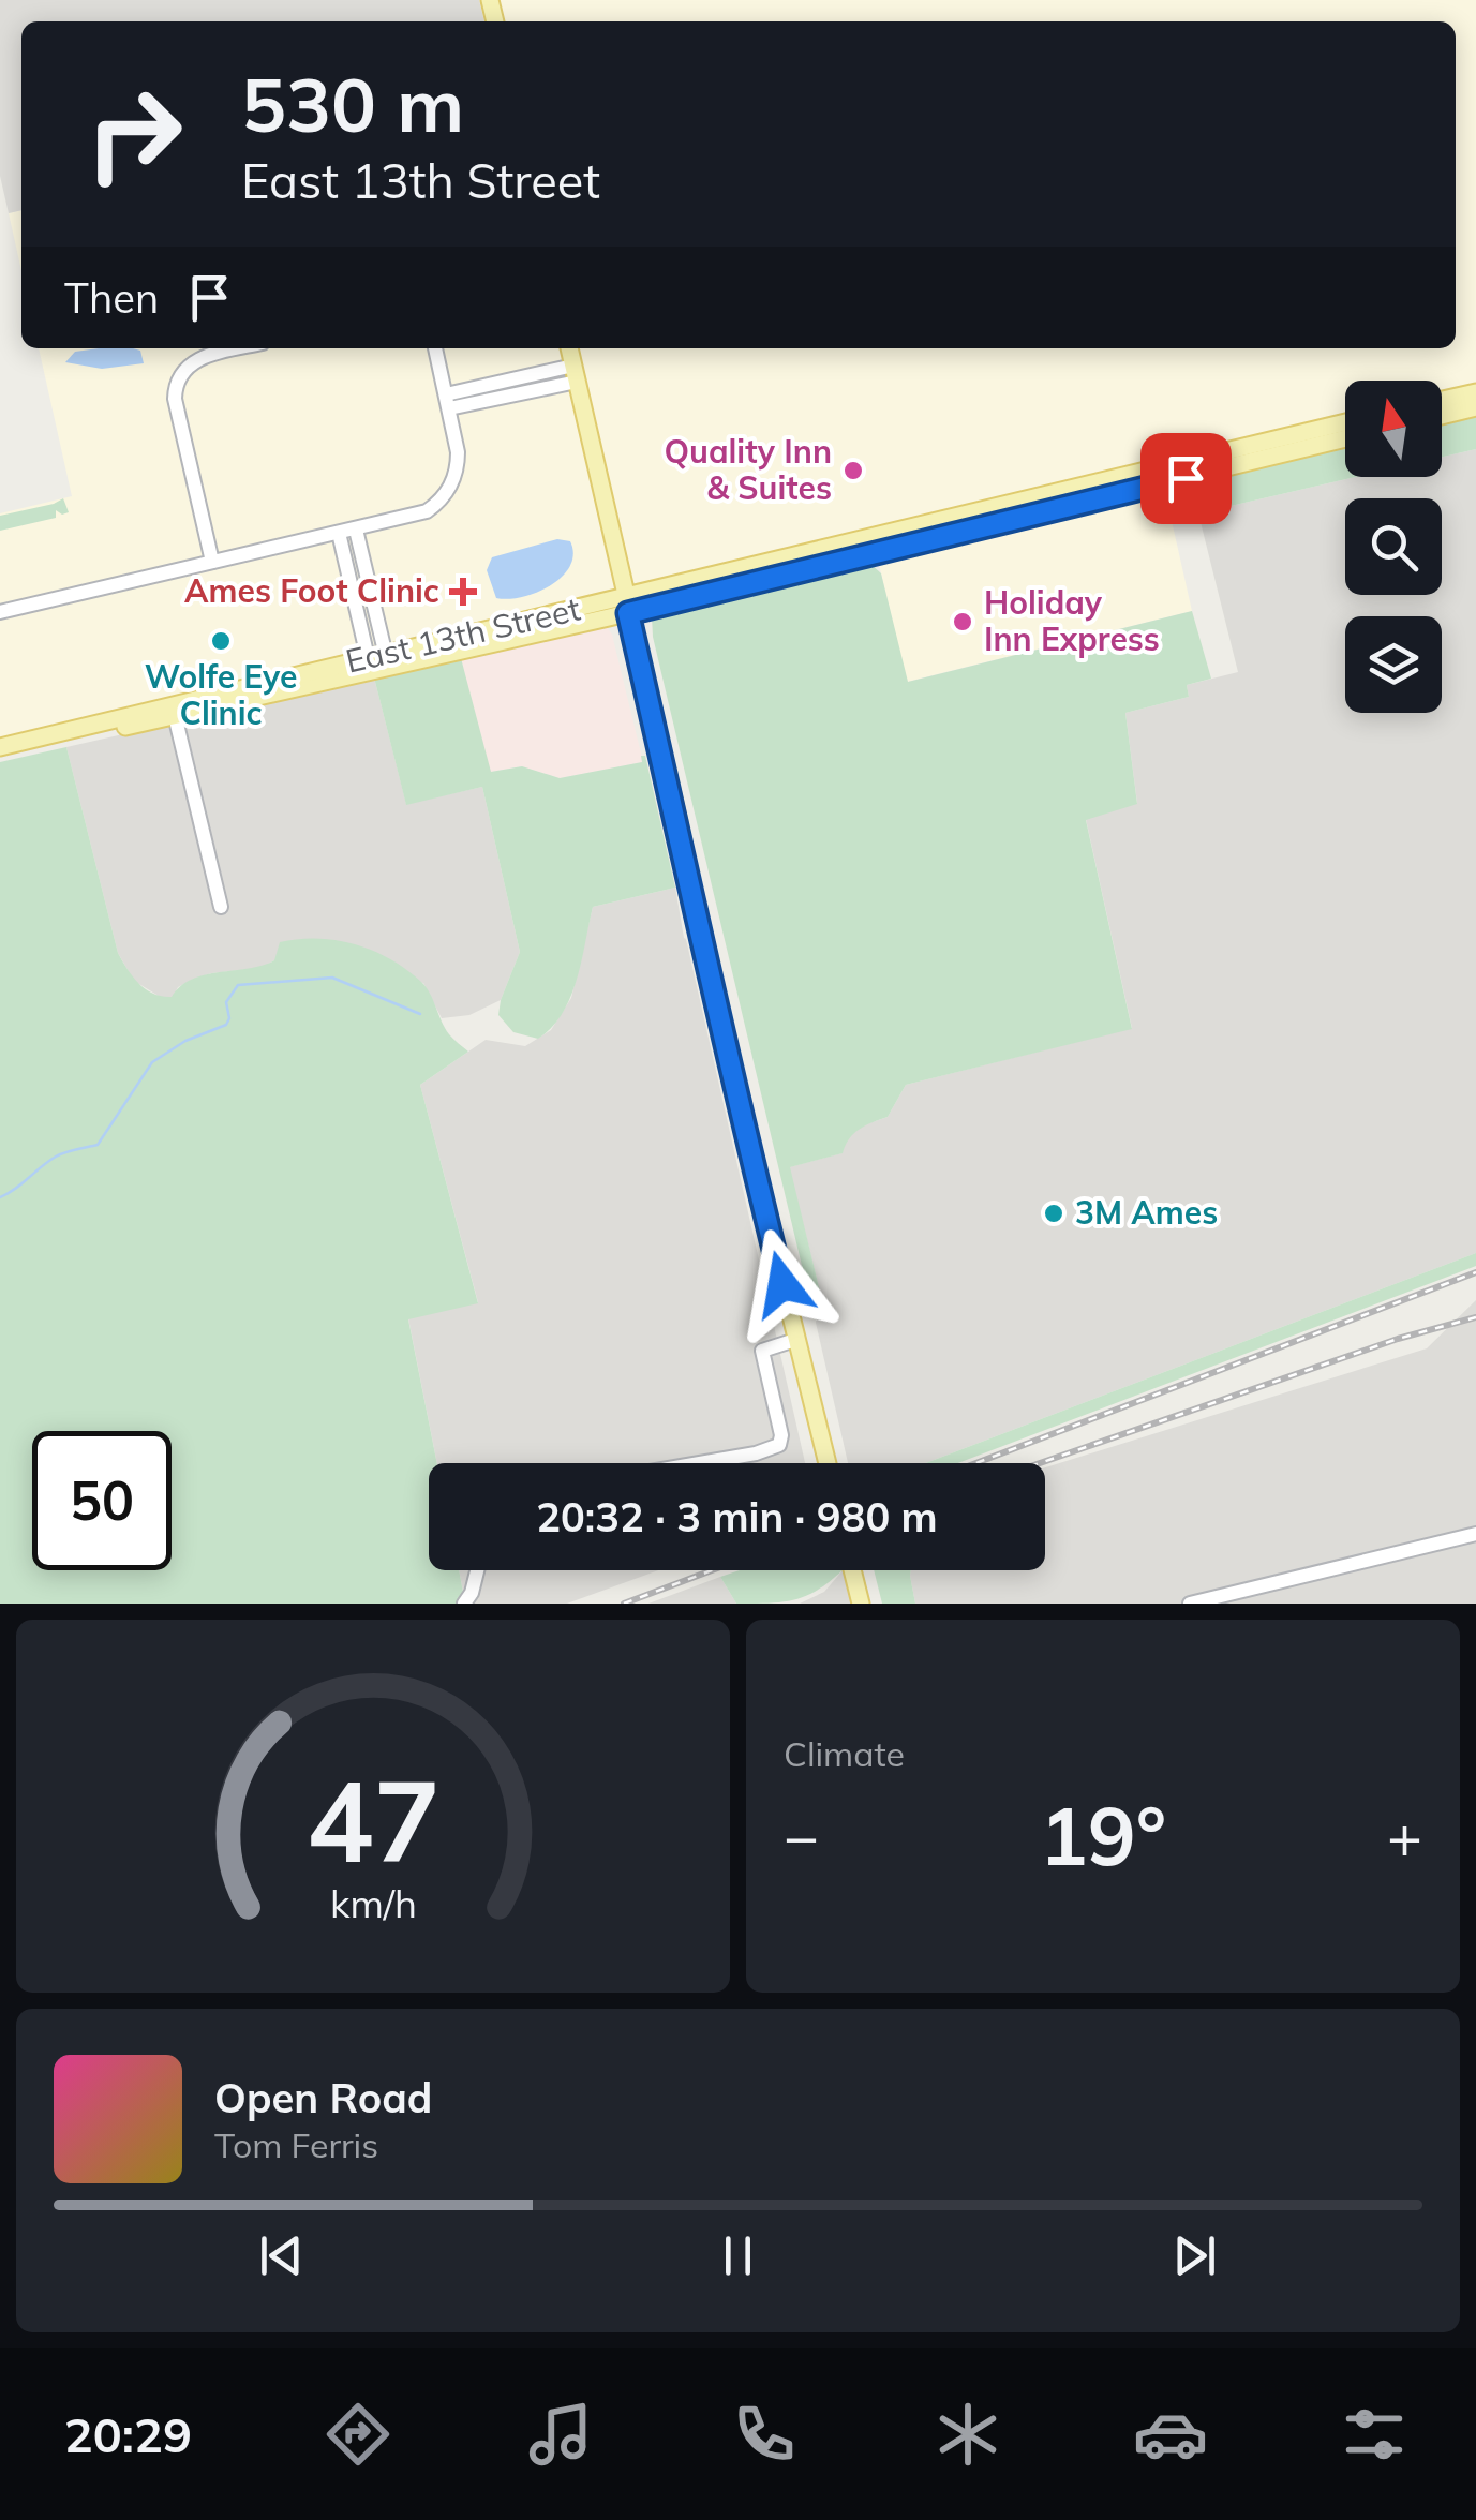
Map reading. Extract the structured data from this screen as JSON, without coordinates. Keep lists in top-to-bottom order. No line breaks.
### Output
{"streets":{"main road":["East 13th Street"]},"places":{"other":["Quality Inn & Suites","Holiday Inn Express","Wolfe Eye Clinic","3M Ames"],"health":["Ames Foot Clinic"]},"north":"top","page":{"turn":["530 m","East 13th Street"],"then":"Then","limit":"50","trip":"20:32 · 3 min · 980 m","tile":"Climate","heat":["−","19°","+"],"song":["Open Road","Tom Ferris"],"tabs":"20:29","gauge":["47","km/h"]}}
